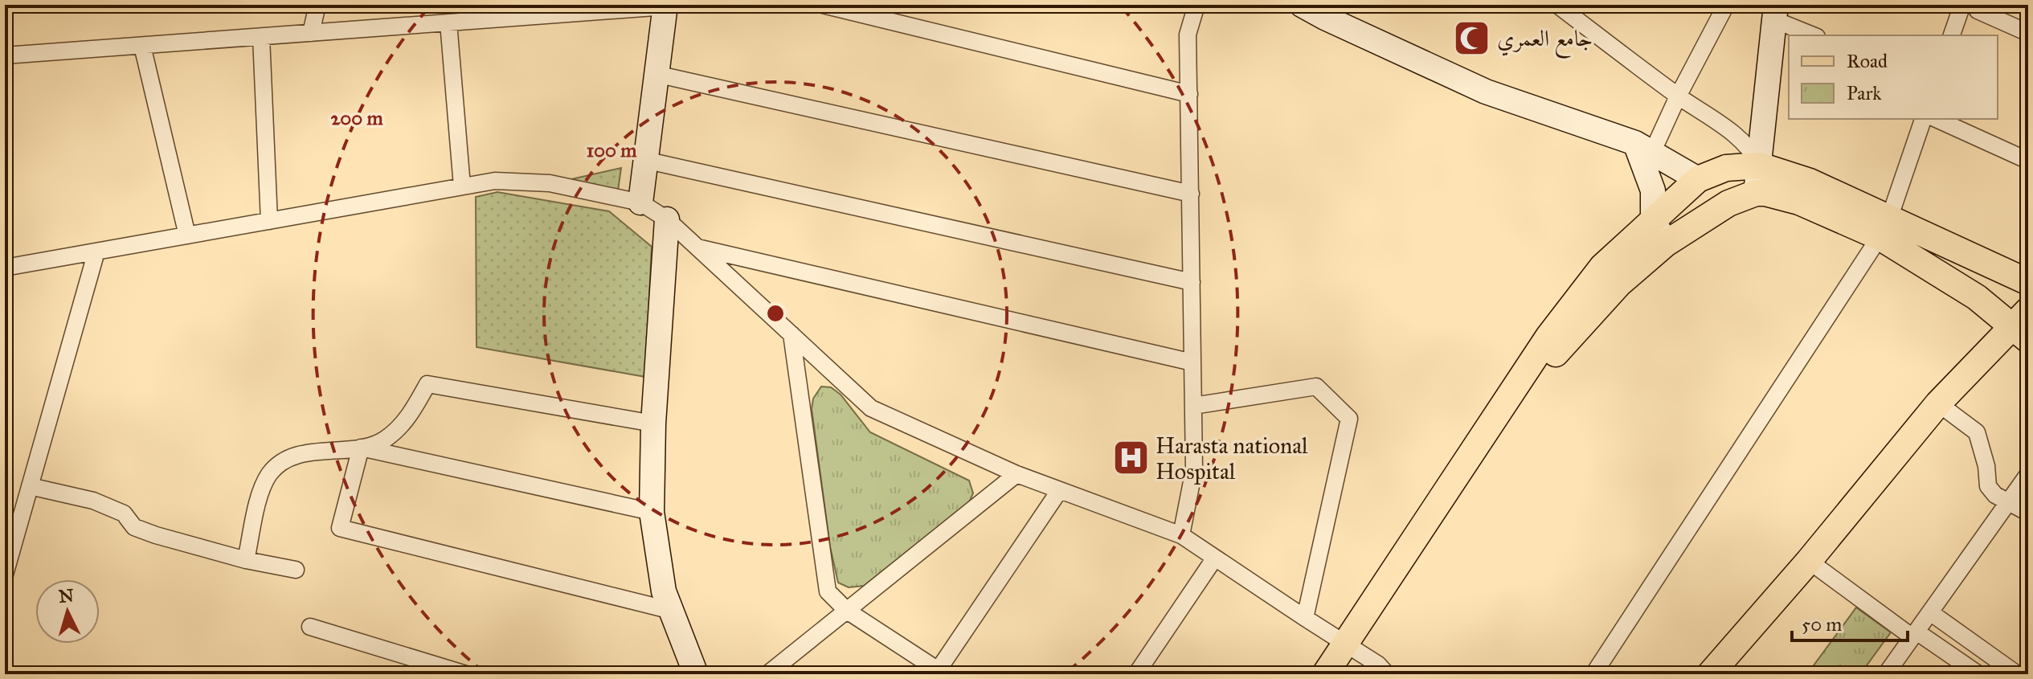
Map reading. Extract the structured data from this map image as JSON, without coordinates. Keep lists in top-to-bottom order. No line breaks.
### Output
{"places":{"mosque":["جامع العمري"],"hospital":["Harasta national Hospital"]},"legend":["Road","Park"],"scale_bar":"50 m","north":"top","rings":["200 m","100 m"]}
